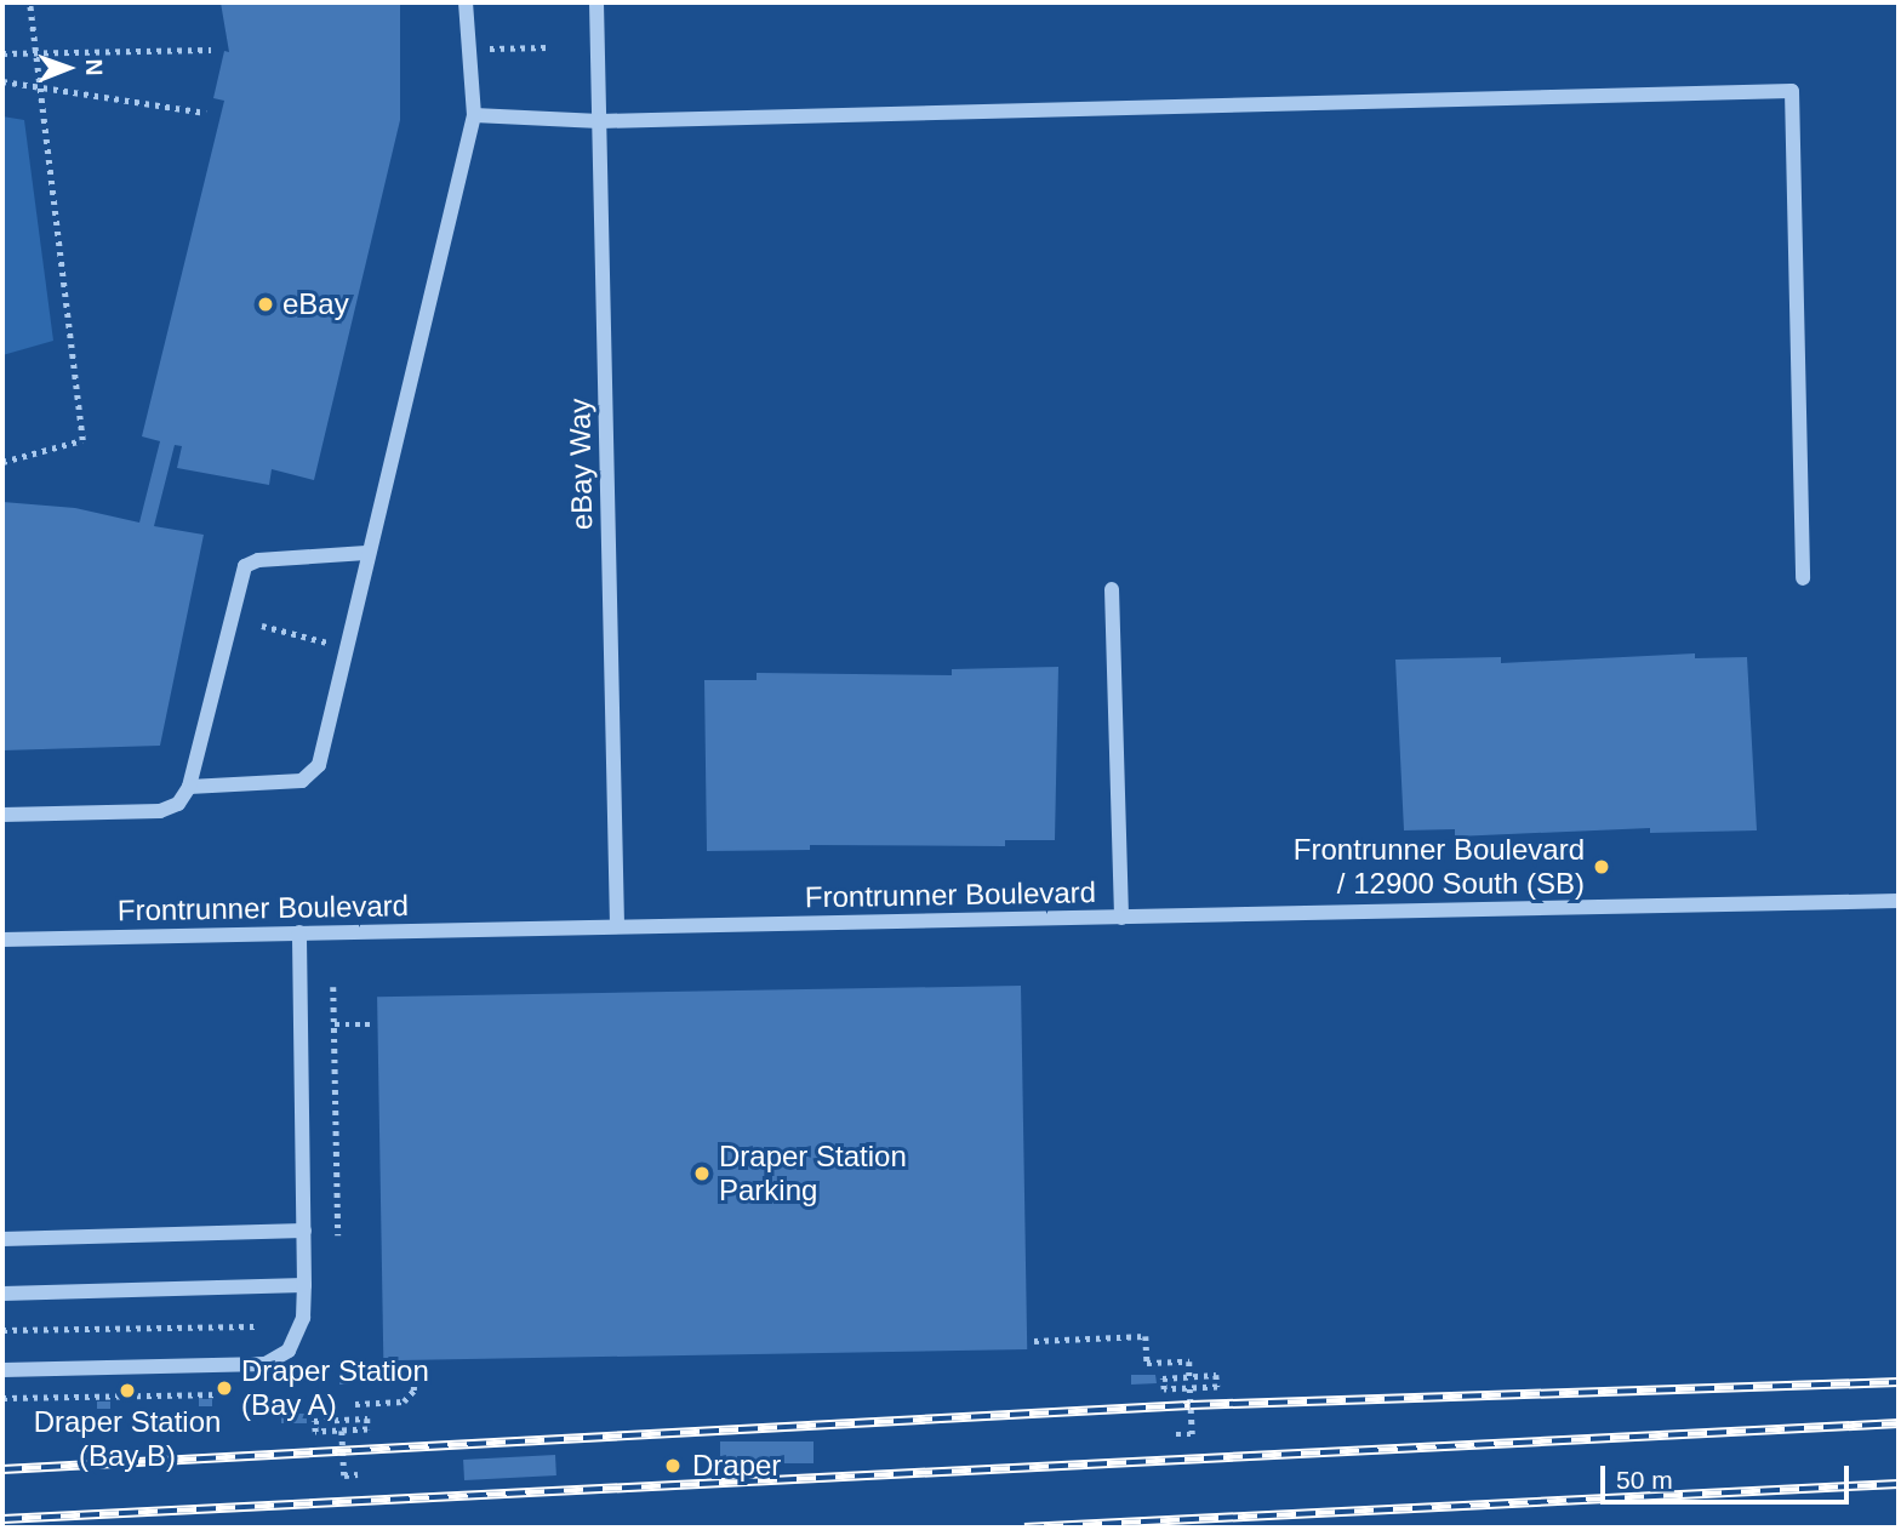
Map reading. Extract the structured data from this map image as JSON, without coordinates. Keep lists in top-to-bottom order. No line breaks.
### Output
{"streets":{"street":["eBay Way","Frontrunner Boulevard"]},"crossings":[["eBay Way","Frontrunner Boulevard"]],"places":["eBay","Frontrunner Boulevard / 12900 South (SB)","Draper Station Parking","Draper Station (Bay A)","Draper Station (Bay B)","Draper"],"scale_bar":"50 m","north":"right"}
